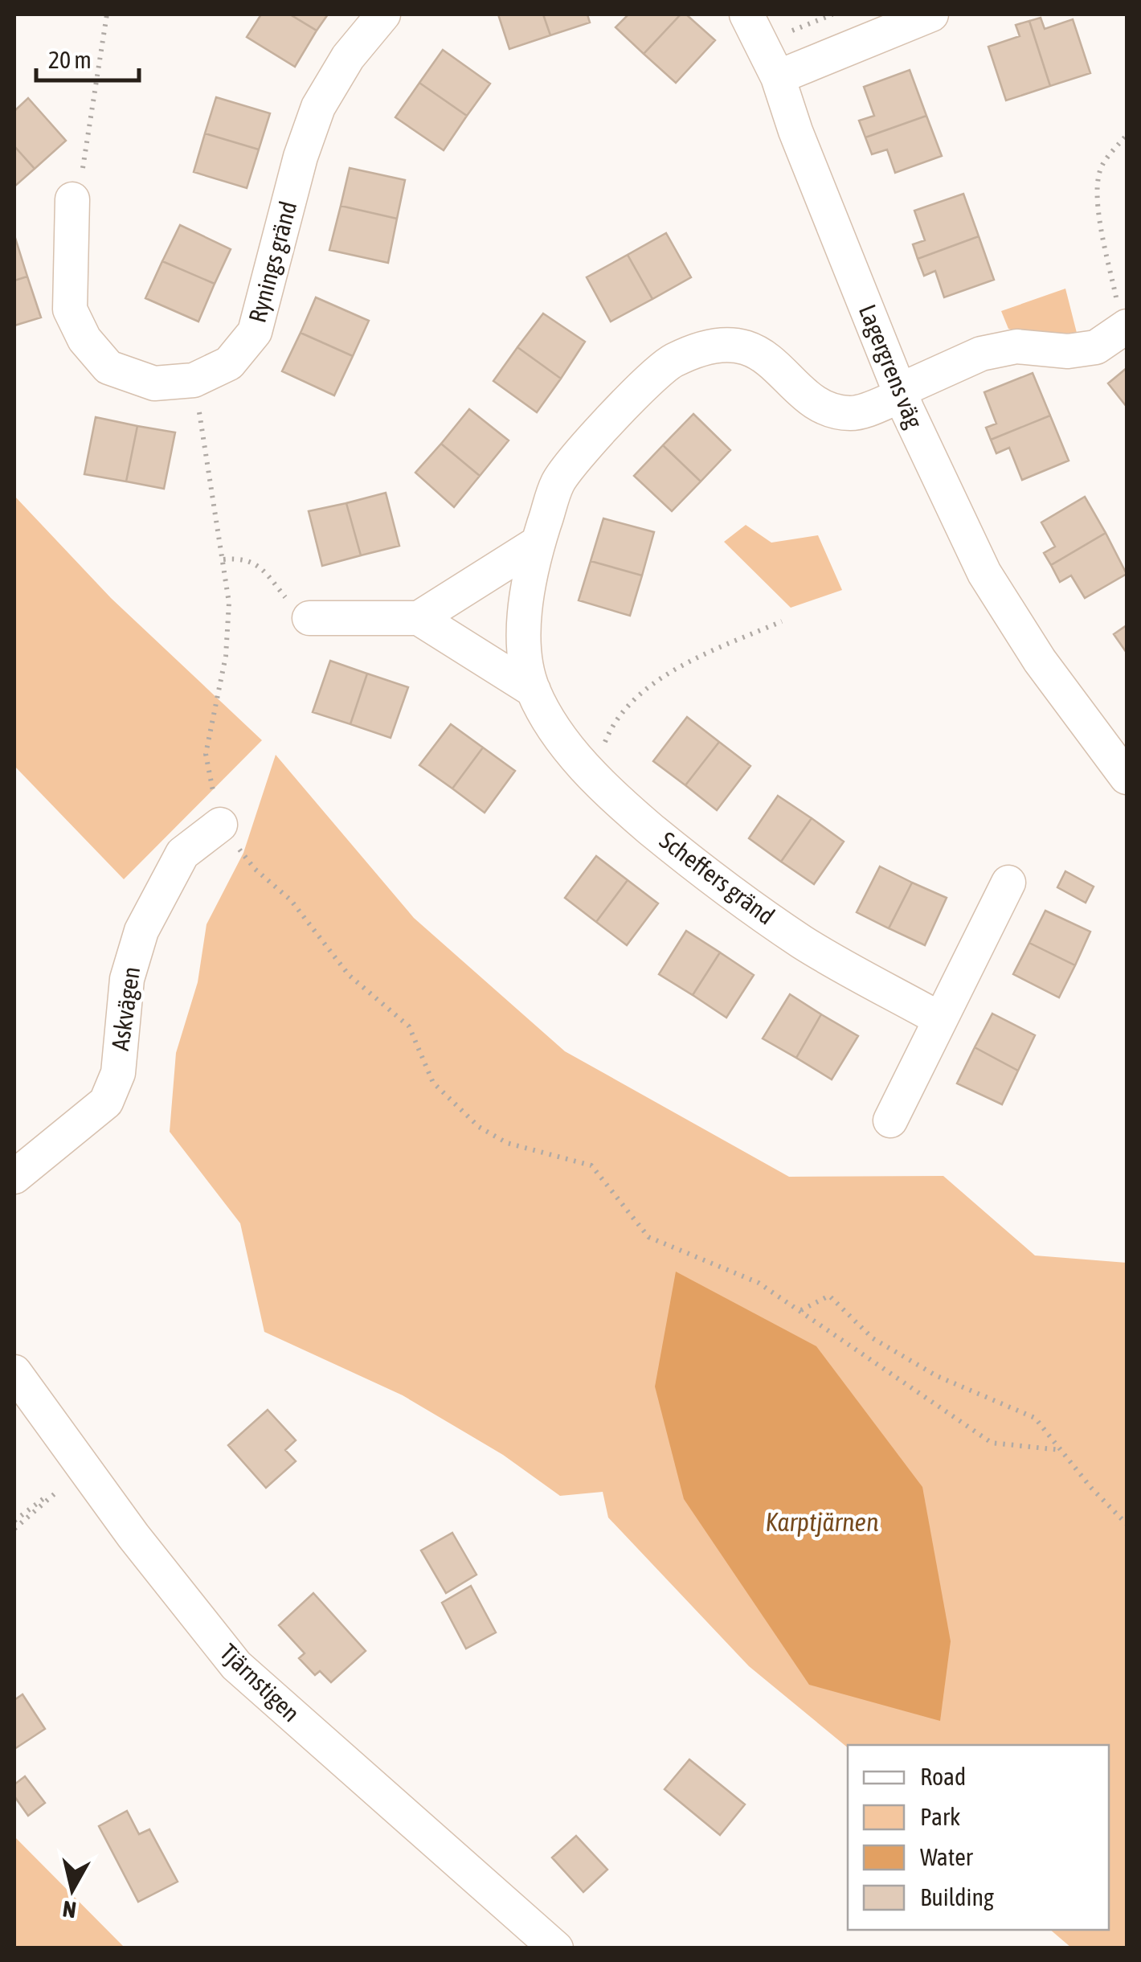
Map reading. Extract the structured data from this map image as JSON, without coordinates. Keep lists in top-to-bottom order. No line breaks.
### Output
{"streets":{"street":["Rynings gränd","Lagergrens väg","Scheffers gränd","Askvägen","Tjärnstigen"]},"crossings":[["Lagergrens väg","Scheffers gränd"]],"water":["Karptjärnen"],"legend":["Road","Park","Water","Building"],"scale_bar":"20 m","north":"bottom"}
